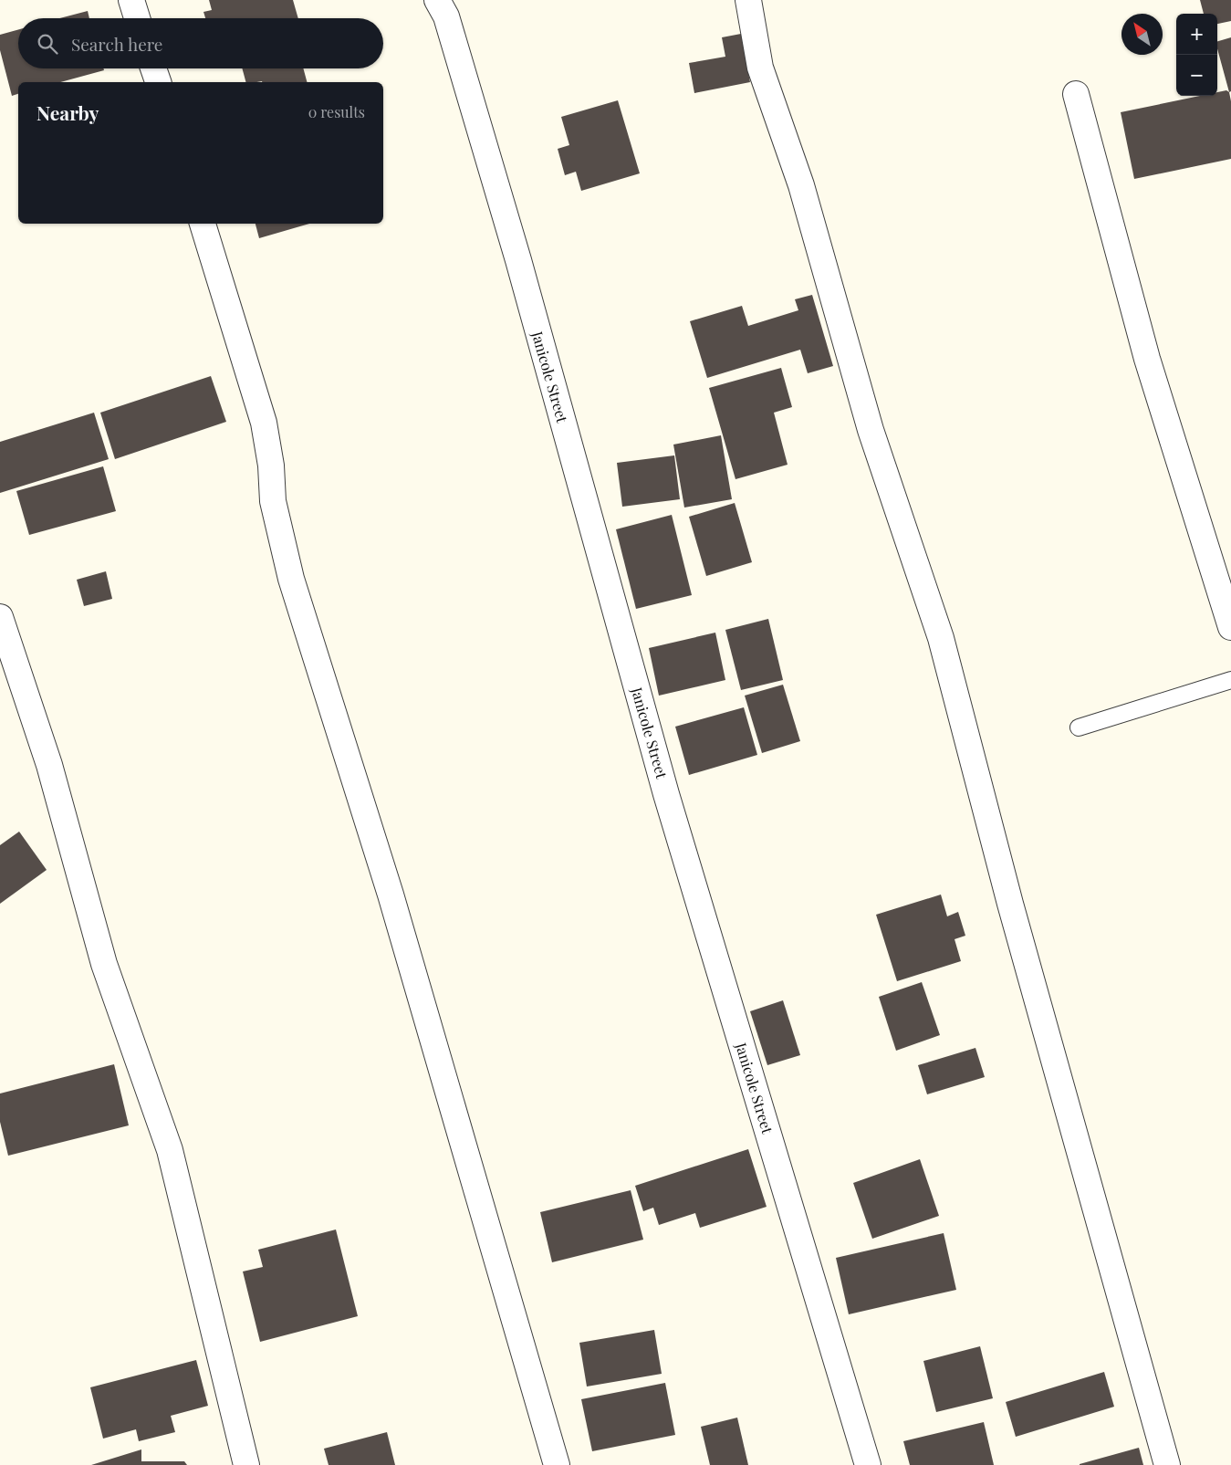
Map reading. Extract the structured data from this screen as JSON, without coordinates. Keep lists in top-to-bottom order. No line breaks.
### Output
{"streets":{"street":["Janicole Street"]},"north":"top left","page":{"map_buttons":["+","−"],"search":"Search here","heading":["Nearby","0 results"]}}
